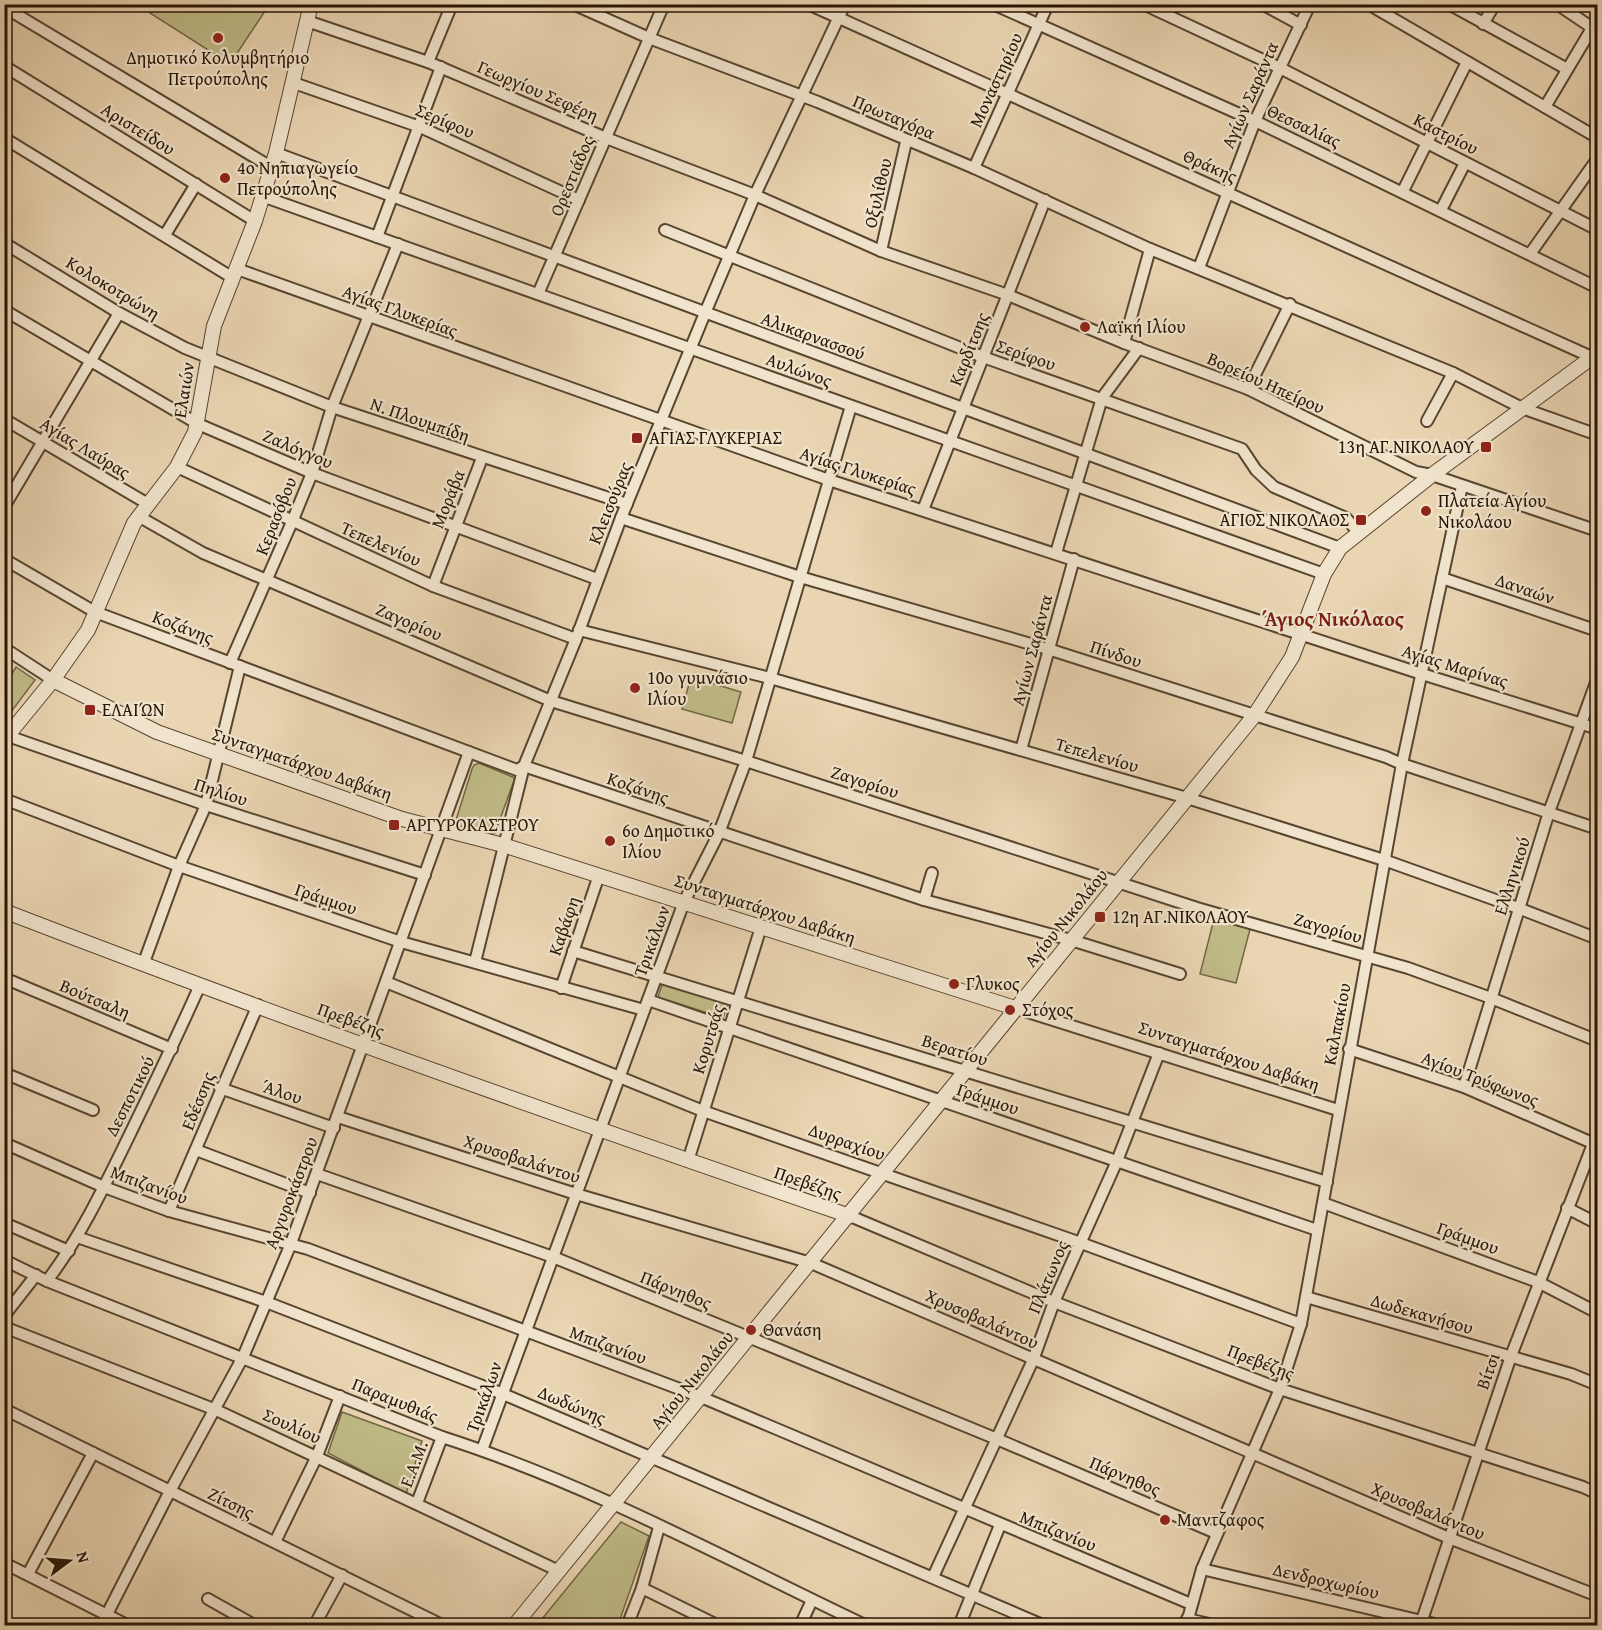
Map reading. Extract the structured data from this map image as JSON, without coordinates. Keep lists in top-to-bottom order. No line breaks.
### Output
{"streets":{"street":["Μοναστηρίου","Γεωργίου Σεφέρη","Αγίων Σαράντα","Πρωταγόρα","Σερίφου","Θεσσαλίας","Αριστείδου","Καστρίου","Θράκης","Ορεστιάδος","Οξυλίθου","Κολοκοτρώνη","Αγίας Γλυκερίας","Αλικαρνασσού","Καρδίτσης","Αυλώνος","Βορείου Ηπείρου","Ελαιών","N. Πλουμπίδη","Αγίας Λαύρας","Ζαλόγγου","Μοράβα","Κλεισούρας","Κερασόβου","Τεπελενίου","Δαναών","Ζαγορίου","Κοζάνης","Πίνδου","Αγίας Μαρίνας","Συνταγματάρχου Δαβάκη","Πηλίου","Ελληνικού","Γράμμου","Αγίου Νικολάου","Καβάφη","Τρικάλων","Βούτσαλη","Πρεβέζης","Καλπακίου","Κορυτσάς","Βερατίου","Αγίου Τρύφωνος","Άλου","Δεσποτικού","Εδέσσης","Δυρραχίου","Χρυσοβαλάντου","Μπιζανίου","Αργυροκάστρου","Πλάτωνος","Πάρνηθος","Δωδεκανήσου","Βίτσι","Παραμυθιάς","Δωδώνης","Σουλίου","Ε.Α.Μ.","Ζίτσης","Δενδροχωρίου"]},"crossings":[["Μοναστηρίου","Πρωταγόρα"],["Μοναστηρίου","Θεσσαλίας"],["Μοναστηρίου","Θράκης"],["Γεωργίου Σεφέρη","Ορεστιάδος"],["Γεωργίου Σεφέρη","Βορείου Ηπείρου"],["Γεωργίου Σεφέρη","Ελαιών"],["Γεωργίου Σεφέρη","Κλεισούρας"],["Αγίων Σαράντα","Πρωταγόρα"],["Αγίων Σαράντα","Θεσσαλίας"],["Αγίων Σαράντα","Καστρίου"],["Αγίων Σαράντα","Θράκης"],["Αγίων Σαράντα","Αγίας Γλυκερίας"],["Αγίων Σαράντα","Τεπελενίου"],["Αγίων Σαράντα","Πίνδου"],["Πρωταγόρα","Ορεστιάδος"],["Πρωταγόρα","Οξυλίθου"],["Πρωταγόρα","Καρδίτσης"],["Πρωταγόρα","Κλεισούρας"],["Πρωταγόρα","Αγίου Νικολάου"],["Σερίφου","Ορεστιάδος"],["Σερίφου","Καρδίτσης"],["Σερίφου","Ελαιών"],["Σερίφου","Κλεισούρας"],["Σερίφου","Αγίου Νικολάου"],["Αριστείδου","Ελαιών"],["Θράκης","Κλεισούρας"],["Θράκης","Αγίου Νικολάου"],["Ορεστιάδος","Αλικαρνασσού"],["Ορεστιάδος","Αυλώνος"],["Οξυλίθου","Βορείου Ηπείρου"],["Κολοκοτρώνη","Ελαιών"],["Κολοκοτρώνη","N. Πλουμπίδη"],["Αγίας Γλυκερίας","Καρδίτσης"],["Αγίας Γλυκερίας","Ελαιών"],["Αγίας Γλυκερίας","Κλεισούρας"],["Αγίας Γλυκερίας","Κερασόβου"],["Αγίας Γλυκερίας","Αγίας Μαρίνας"],["Αγίας Γλυκερίας","Αγίου Νικολάου"],["Αγίας Γλυκερίας","Τρικάλων"],["Αλικαρνασσού","Καρδίτσης"],["Αλικαρνασσού","Ελαιών"],["Αλικαρνασσού","Κλεισούρας"],["Αλικαρνασσού","Αγίου Νικολάου"],["Καρδίτσης","Αυλώνος"],["Καρδίτσης","Βορείου Ηπείρου"],["Αυλώνος","Ελαιών"],["Αυλώνος","Κλεισούρας"],["Αυλώνος","Κερασόβου"],["Αυλώνος","Αγίου Νικολάου"],["Αυλώνος","Τρικάλων"],["Βορείου Ηπείρου","Κλεισούρας"],["Βορείου Ηπείρου","Αγίου Νικολάου"],["Βορείου Ηπείρου","Καλπακίου"],["Ελαιών","N. Πλουμπίδη"],["Ελαιών","Αγίας Λαύρας"],["Ελαιών","Ζαλόγγου"],["Ελαιών","Τεπελενίου"],["Ελαιών","Ζαγορίου"],["Ελαιών","Κοζάνης"],["Ελαιών","Συνταγματάρχου Δαβάκη"],["Ελαιών","Πηλίου"],["N. Πλουμπίδη","Μοράβα"],["N. Πλουμπίδη","Κλεισούρας"],["N. Πλουμπίδη","Κερασόβου"],["Ζαλόγγου","Μοράβα"],["Ζαλόγγου","Κλεισούρας"],["Ζαλόγγου","Κερασόβου"],["Μοράβα","Τεπελενίου"],["Κλεισούρας","Τεπελενίου"],["Κλεισούρας","Ζαγορίου"],["Κλεισούρας","Κοζάνης"],["Κλεισούρας","Πίνδου"],["Κλεισούρας","Συνταγματάρχου Δαβάκη"],["Κλεισούρας","Γράμμου"],["Κερασόβου","Τεπελενίου"],["Κερασόβου","Ζαγορίου"],["Κερασόβου","Κοζάνης"],["Κερασόβου","Συνταγματάρχου Δαβάκη"],["Κερασόβου","Πηλίου"],["Κερασόβου","Γράμμου"],["Κερασόβου","Πρεβέζης"],["Τεπελενίου","Ελληνικού"],["Τεπελενίου","Αγίου Νικολάου"],["Τεπελενίου","Τρικάλων"],["Τεπελενίου","Καλπακίου"],["Δαναών","Καλπακίου"],["Ζαγορίου","Ελληνικού"],["Ζαγορίου","Αγίου Νικολάου"],["Ζαγορίου","Τρικάλων"],["Ζαγορίου","Καλπακίου"],["Κοζάνης","Αγίου Νικολάου"],["Κοζάνης","Τρικάλων"],["Κοζάνης","Αργυροκάστρου"],["Πίνδου","Ελληνικού"],["Πίνδου","Αγίου Νικολάου"],["Πίνδου","Τρικάλων"],["Πίνδου","Καλπακίου"],["Αγίας Μαρίνας","Ελληνικού"],["Αγίας Μαρίνας","Αγίου Νικολάου"],["Αγίας Μαρίνας","Καλπακίου"],["Συνταγματάρχου Δαβάκη","Αγίου Νικολάου"],["Συνταγματάρχου Δαβάκη","Καβάφη"],["Συνταγματάρχου Δαβάκη","Τρικάλων"],["Συνταγματάρχου Δαβάκη","Καλπακίου"],["Συνταγματάρχου Δαβάκη","Κορυτσάς"],["Συνταγματάρχου Δαβάκη","Αργυροκάστρου"],["Συνταγματάρχου Δαβάκη","Πλάτωνος"],["Πηλίου","Αργυροκάστρου"],["Ελληνικού","Αγίου Τρύφωνος"],["Γράμμου","Αγίου Νικολάου"],["Γράμμου","Καβάφη"],["Γράμμου","Τρικάλων"],["Γράμμου","Καλπακίου"],["Γράμμου","Κορυτσάς"],["Γράμμου","Αργυροκάστρου"],["Γράμμου","Πλάτωνος"],["Γράμμου","Βίτσι"],["Αγίου Νικολάου","Πρεβέζης"],["Αγίου Νικολάου","Βερατίου"],["Αγίου Νικολάου","Δυρραχίου"],["Αγίου Νικολάου","Χρυσοβαλάντου"],["Αγίου Νικολάου","Μπιζανίου"],["Αγίου Νικολάου","Πάρνηθος"],["Αγίου Νικολάου","Παραμυθιάς"],["Αγίου Νικολάου","Δωδώνης"],["Αγίου Νικολάου","Σουλίου"],["Καβάφη","Βερατίου"],["Τρικάλων","Πρεβέζης"],["Τρικάλων","Βερατίου"],["Τρικάλων","Δυρραχίου"],["Τρικάλων","Χρυσοβαλάντου"],["Τρικάλων","Μπιζανίου"],["Τρικάλων","Πάρνηθος"],["Τρικάλων","Παραμυθιάς"],["Τρικάλων","Δωδώνης"],["Βούτσαλη","Δεσποτικού"],["Πρεβέζης","Καλπακίου"],["Πρεβέζης","Κορυτσάς"],["Πρεβέζης","Δεσποτικού"],["Πρεβέζης","Εδέσσης"],["Πρεβέζης","Αργυροκάστρου"],["Πρεβέζης","Πλάτωνος"],["Πρεβέζης","Βίτσι"],["Καλπακίου","Βερατίου"],["Καλπακίου","Αγίου Τρύφωνος"],["Καλπακίου","Δυρραχίου"],["Καλπακίου","Χρυσοβαλάντου"],["Καλπακίου","Μπιζανίου"],["Καλπακίου","Πάρνηθος"],["Καλπακίου","Δωδεκανήσου"],["Καλπακίου","Δενδροχωρίου"],["Κορυτσάς","Βερατίου"],["Κορυτσάς","Δυρραχίου"],["Βερατίου","Πλάτωνος"],["Αγίου Τρύφωνος","Βίτσι"],["Άλου","Εδέσσης"],["Άλου","Αργυροκάστρου"],["Δεσποτικού","Μπιζανίου"],["Δεσποτικού","Παραμυθιάς"],["Δεσποτικού","Δωδώνης"],["Εδέσσης","Μπιζανίου"],["Δυρραχίου","Αργυροκάστρου"],["Δυρραχίου","Πλάτωνος"],["Χρυσοβαλάντου","Αργυροκάστρου"],["Χρυσοβαλάντου","Πλάτωνος"],["Χρυσοβαλάντου","Βίτσι"],["Μπιζανίου","Αργυροκάστρου"],["Μπιζανίου","Πλάτωνος"],["Αργυροκάστρου","Πάρνηθος"],["Αργυροκάστρου","Παραμυθιάς"],["Αργυροκάστρου","Δωδώνης"],["Αργυροκάστρου","Σουλίου"],["Αργυροκάστρου","Ζίτσης"],["Πλάτωνος","Πάρνηθος"],["Πλάτωνος","Δωδώνης"],["Δωδεκανήσου","Βίτσι"],["Βίτσι","Δενδροχωρίου"],["Παραμυθιάς","Ε.Α.Μ."],["Σουλίου","Ε.Α.Μ."]],"districts":["Άγιος Νικόλαος"],"places":{"other":["Δημοτικό Κολυμβητήριο Πετρούπολης","4ο Νηπιαγωγείο Πετρούπολης","Λαϊκή Ιλίου","Πλατεία Αγίου Νικολάου","10ο γυμνάσιο Ιλίου","6ο Δημοτικό Ιλίου","Γλυκος","Στόχος","Θανάση","Μαντζαφος"],"transit":["ΑΓΙΑΣ ΓΛΥΚΕΡΙΑΣ","13η ΑΓ.ΝΙΚΟΛΑΟΥ","ΑΓΙΟΣ ΝΙΚΟΛΑΟΣ","ΕΛΑΙΏΝ","ΑΡΓΥΡΟΚΑΣΤΡΟΥ","12η ΑΓ.ΝΙΚΟΛΑΟΥ"]},"north":"right"}
